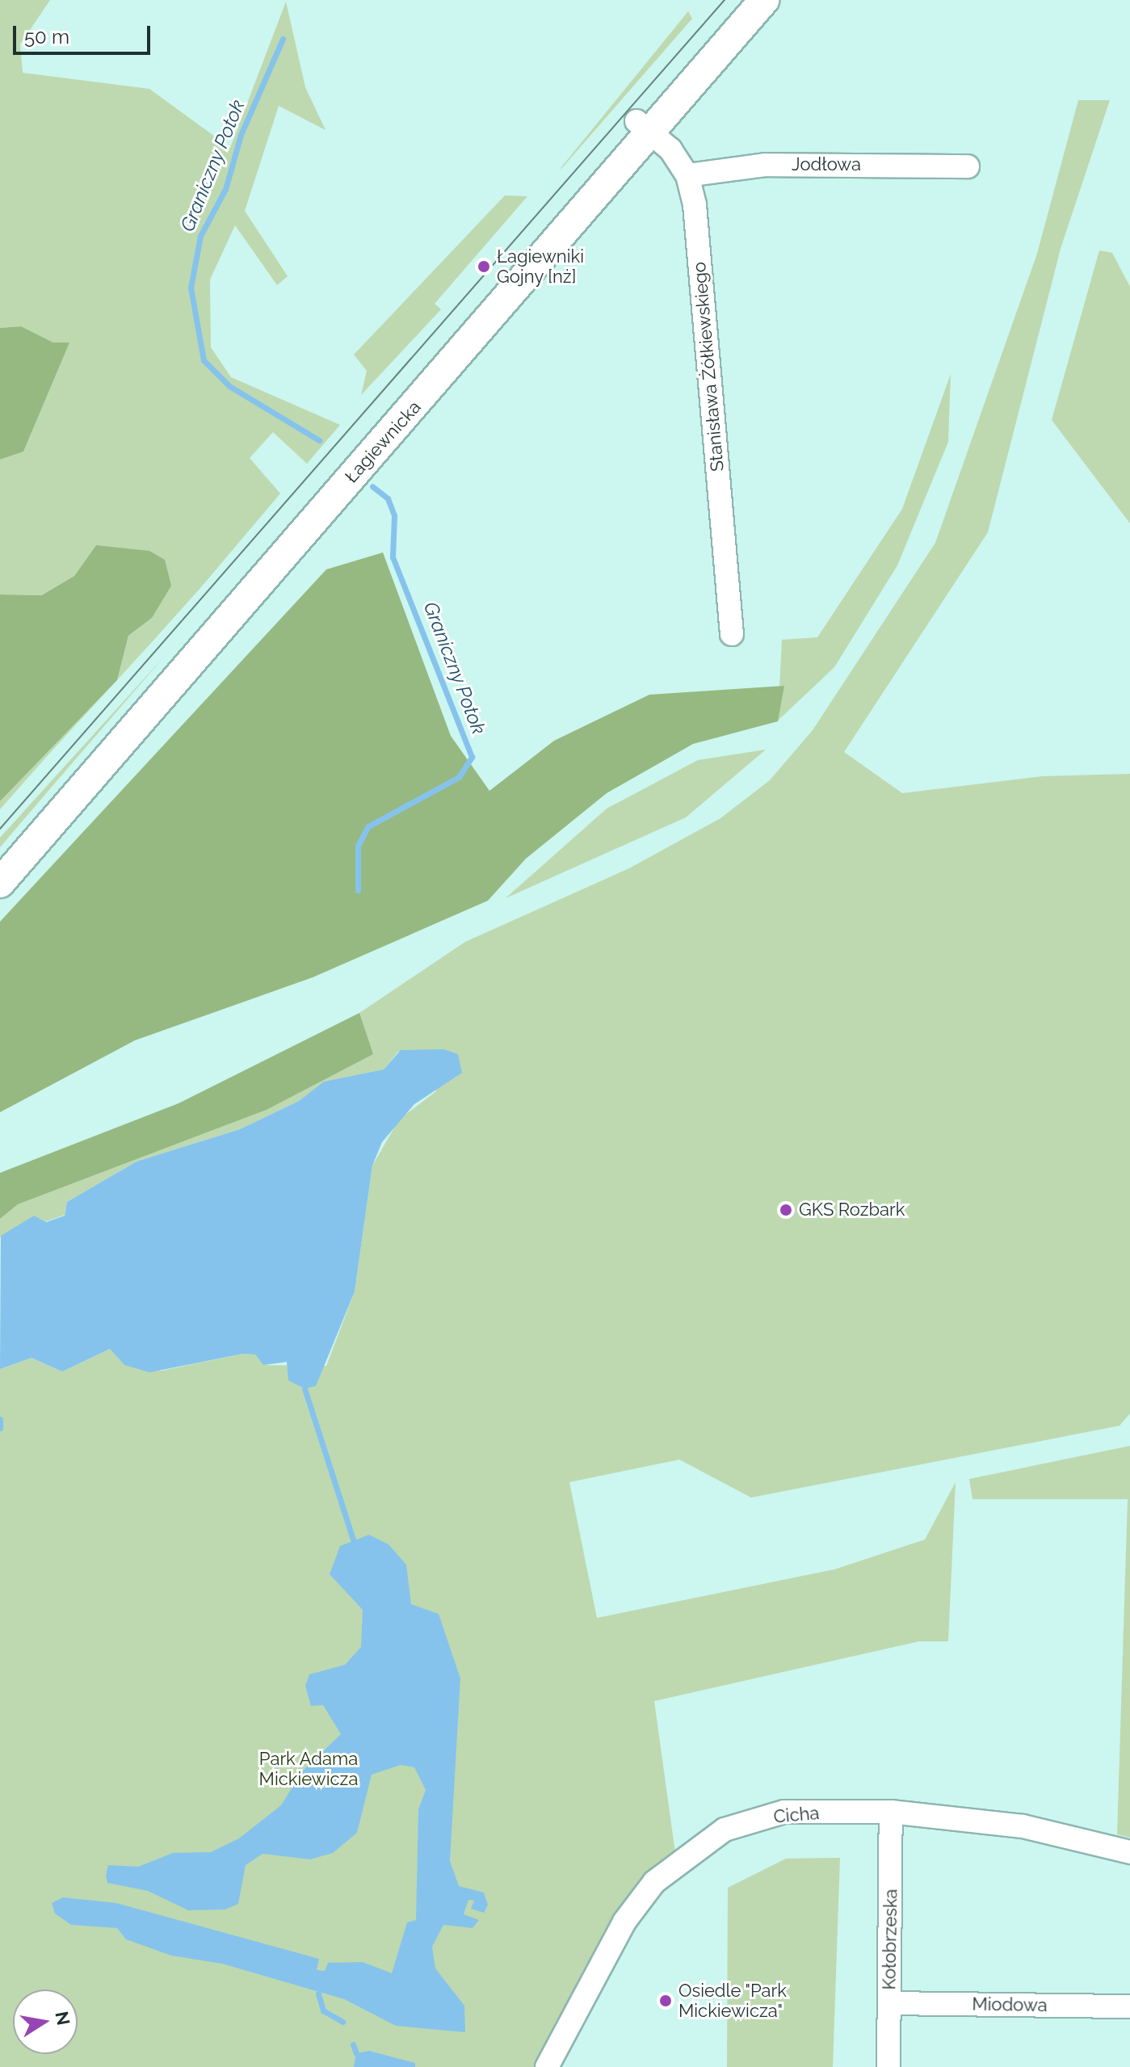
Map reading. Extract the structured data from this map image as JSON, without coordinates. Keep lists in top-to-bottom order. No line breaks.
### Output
{"streets":{"main road":["Łagiewnicka"],"street":["Jodłowa","Stanisława Żółkiewskiego","Cicha","Kołobrzeska","Miodowa"]},"crossings":[["Jodłowa","Stanisława Żółkiewskiego"],["Stanisława Żółkiewskiego","Łagiewnicka"],["Cicha","Kołobrzeska"],["Kołobrzeska","Miodowa"]],"water":["Graniczny Potok"],"parks":["Park Adama Mickiewicza"],"places":["Łagiewniki Gojny [nż]","GKS Rozbark","Osiedle \"Park Mickiewicza\""],"scale_bar":"50 m","north":"right"}
